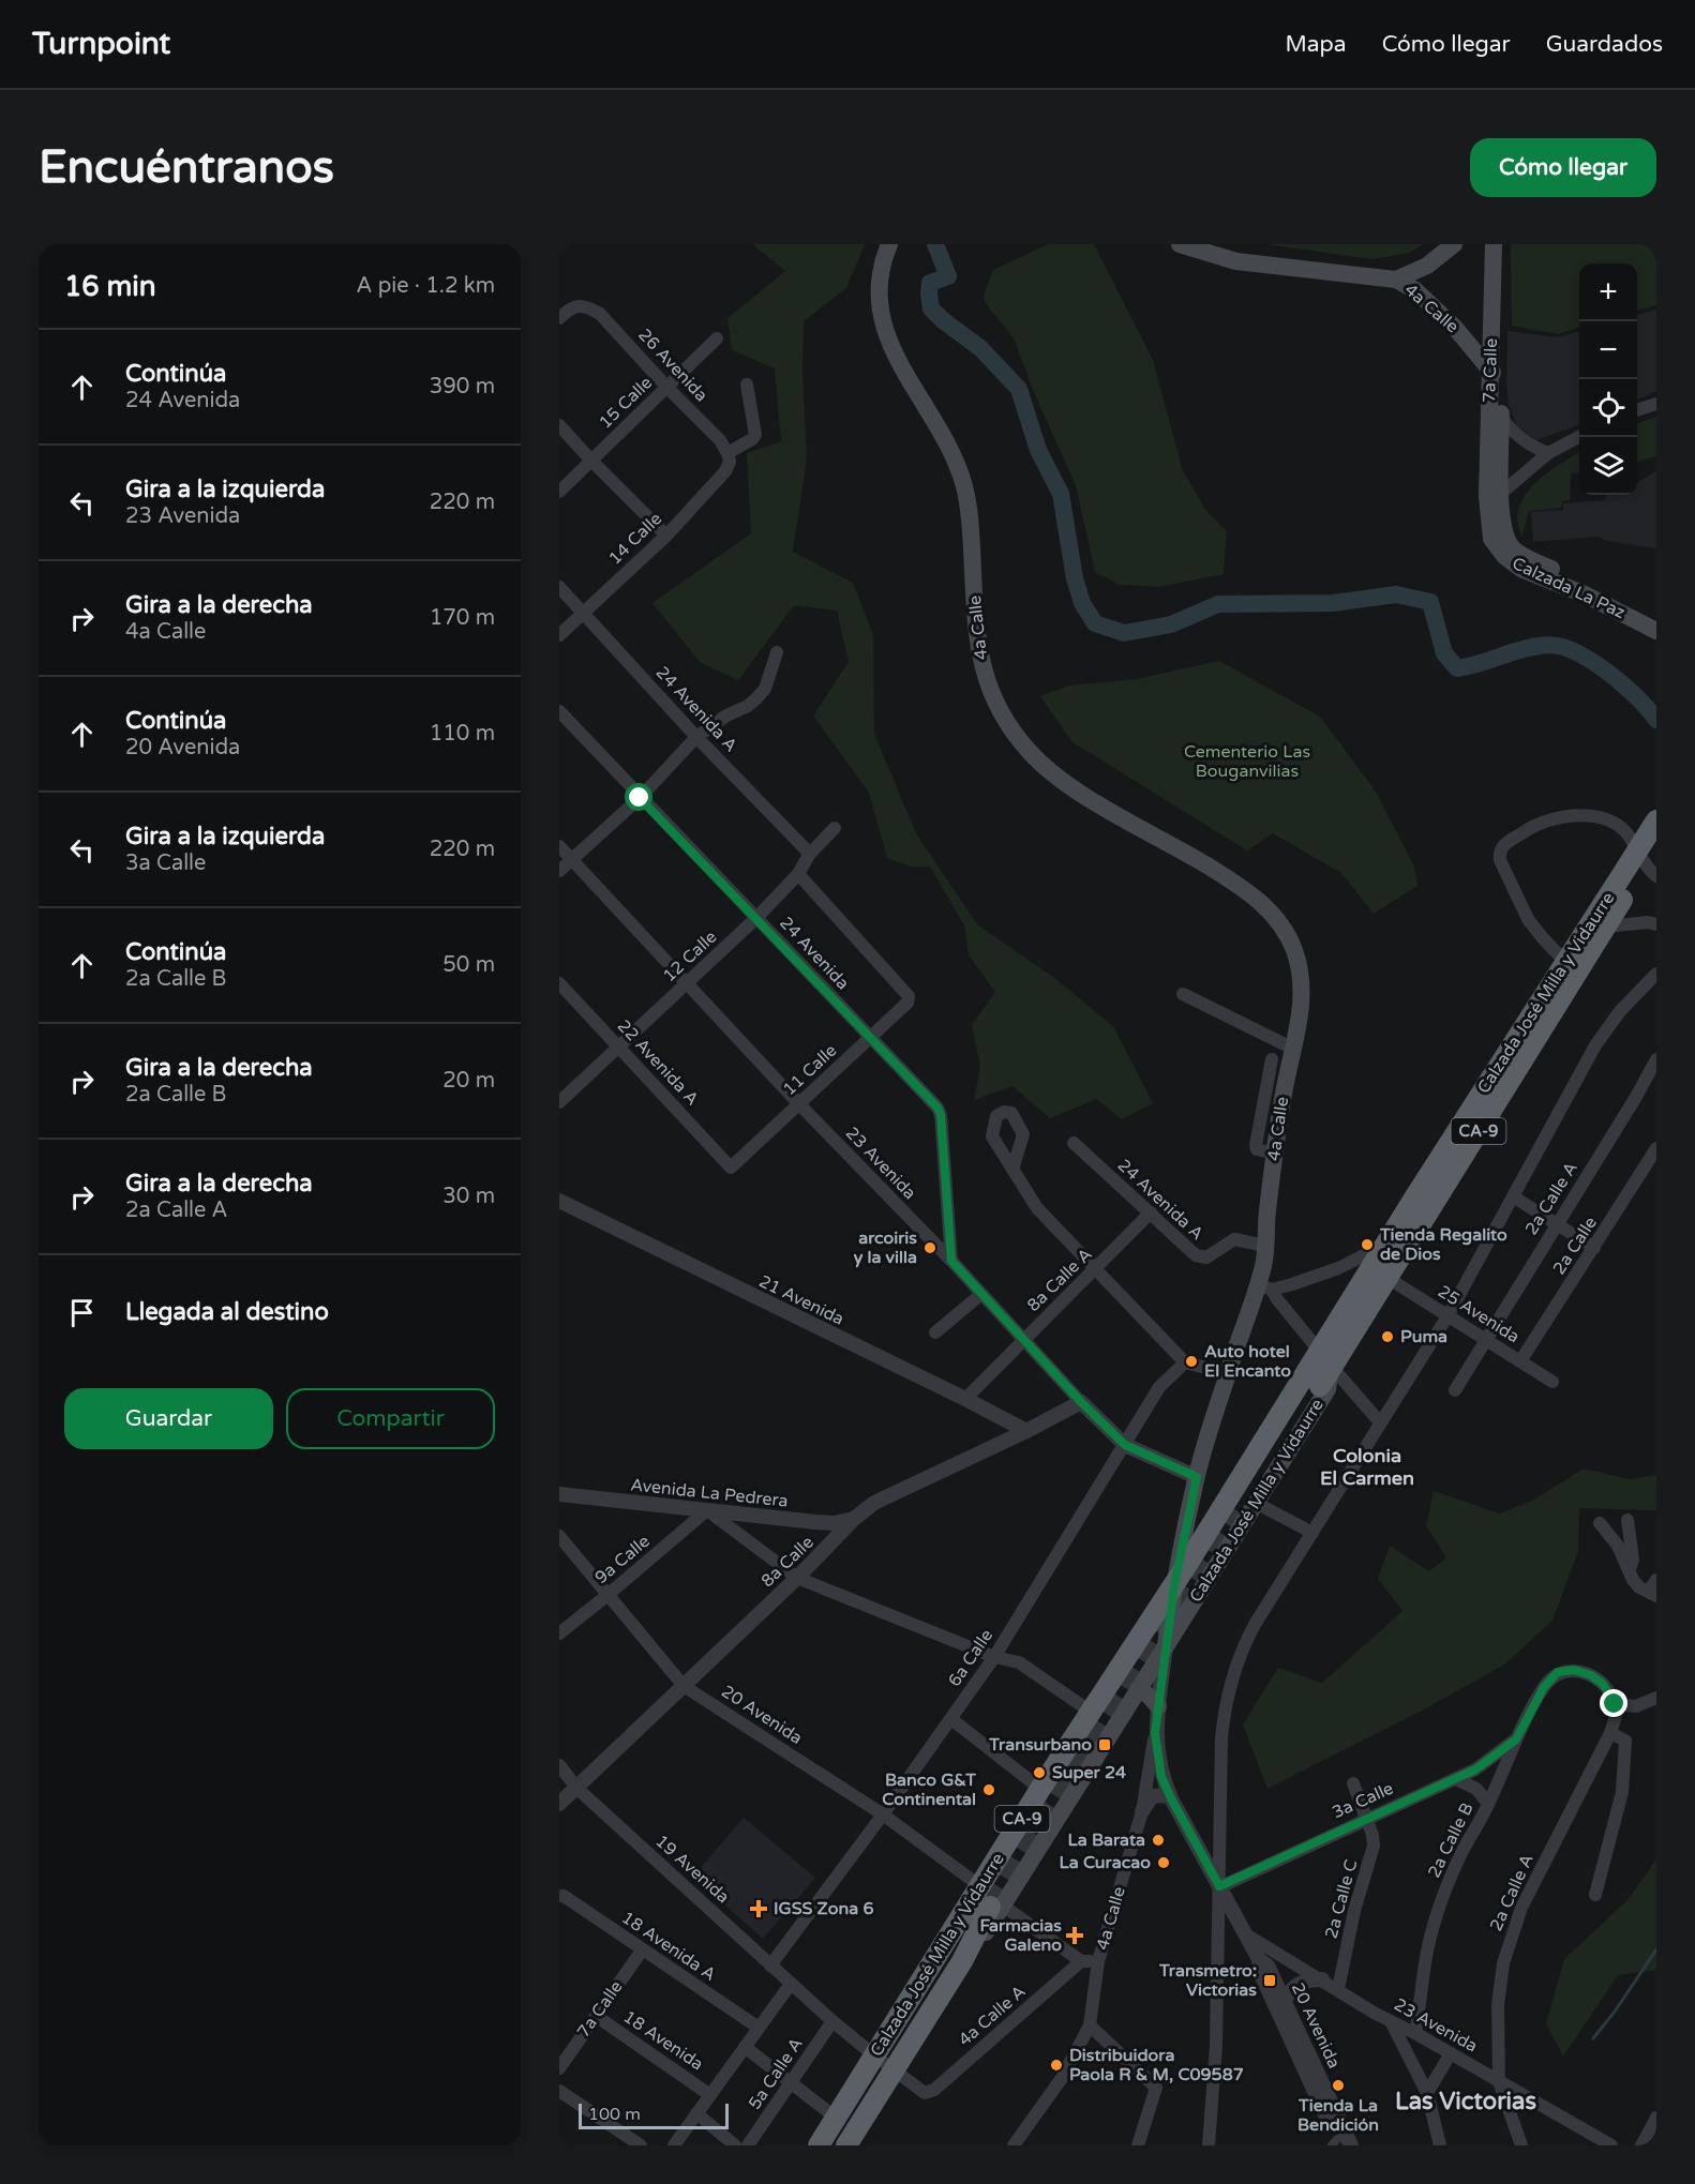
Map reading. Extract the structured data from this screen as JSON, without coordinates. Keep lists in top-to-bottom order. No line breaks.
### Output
{"streets":{"highway":["Calzada José Milla y Vidaurre","CA-9"],"main road":["4a Calle","7a Calle","Calzada La Paz"],"street":["26 Avenida","15 Calle","14 Calle","24 Avenida A","24 Avenida","12 Calle","22 Avenida A","11 Calle","23 Avenida","2a Calle A","2a Calle","8a Calle A","21 Avenida","25 Avenida","Avenida La Pedrera","9a Calle","8a Calle","6a Calle","20 Avenida","3a Calle","2a Calle B","19 Avenida","2a Calle C","18 Avenida A","4a Calle A","18 Avenida","5a Calle A"]},"crossings":[["4a Calle","7a Calle"],["4a Calle","24 Avenida A"],["4a Calle","Calzada José Milla y Vidaurre"],["4a Calle","23 Avenida"],["4a Calle","20 Avenida"],["26 Avenida","15 Calle"],["26 Avenida","14 Calle"],["7a Calle","Calzada La Paz"],["7a Calle","18 Avenida A"],["7a Calle","18 Avenida"],["14 Calle","24 Avenida A"],["24 Avenida A","12 Calle"],["24 Avenida A","8a Calle A"],["24 Avenida","12 Calle"],["24 Avenida","11 Calle"],["24 Avenida","23 Avenida"],["12 Calle","22 Avenida A"],["12 Calle","11 Calle"],["12 Calle","23 Avenida"],["Calzada José Milla y Vidaurre","25 Avenida"],["Calzada José Milla y Vidaurre","20 Avenida"],["Calzada José Milla y Vidaurre","19 Avenida"],["22 Avenida A","11 Calle"],["11 Calle","23 Avenida"],["23 Avenida","2a Calle A"],["23 Avenida","8a Calle A"],["23 Avenida","8a Calle"],["23 Avenida","6a Calle"],["23 Avenida","20 Avenida"],["23 Avenida","2a Calle B"],["23 Avenida","2a Calle C"],["2a Calle A","25 Avenida"],["2a Calle A","2a Calle B"],["2a Calle","25 Avenida"],["8a Calle A","21 Avenida"],["21 Avenida","8a Calle"],["Avenida La Pedrera","9a Calle"],["Avenida La Pedrera","8a Calle"],["9a Calle","20 Avenida"],["8a Calle","20 Avenida"],["8a Calle","19 Avenida"],["6a Calle","20 Avenida"],["6a Calle","19 Avenida"],["20 Avenida","3a Calle"],["3a Calle","2a Calle B"],["3a Calle","2a Calle C"],["19 Avenida","4a Calle A"],["19 Avenida","5a Calle A"]],"districts":["Colonia El Carmen","Las Victorias"],"parks":["Cementerio Las Bouganvilias"],"places":{"other":["Tienda Regalito de Dios","arcoiris y la villa","Puma","Auto hotel El Encanto","Super 24","Banco G&T Continental","La Barata","La Curacao","Distribuidora Paola R & M, C09587","Tienda La Bendición"],"transit":["Transurbano","Transmetro: Victorias"],"health":["IGSS Zona 6","Farmacias Galeno"]},"scale_bar":"100 m","page":{"header":"Turnpoint","nav":["Mapa","Cómo llegar","Guardados"],"buttons":["Cómo llegar",["Guardar","Compartir"]],"title":"Encuéntranos","heading":["16 min","A pie · 1.2 km"],"map_buttons":["+","−"],"list":[["Continúa","24 Avenida","390 m"],["Gira a la izquierda","23 Avenida","220 m"],["Gira a la derecha","4a Calle","170 m"],["Continúa","20 Avenida","110 m"],["Gira a la izquierda","3a Calle","220 m"],["Continúa","2a Calle B","50 m"],["Gira a la derecha","2a Calle B","20 m"],["Gira a la derecha","2a Calle A","30 m"],"Llegada al destino"],"scale":"100 m"}}
